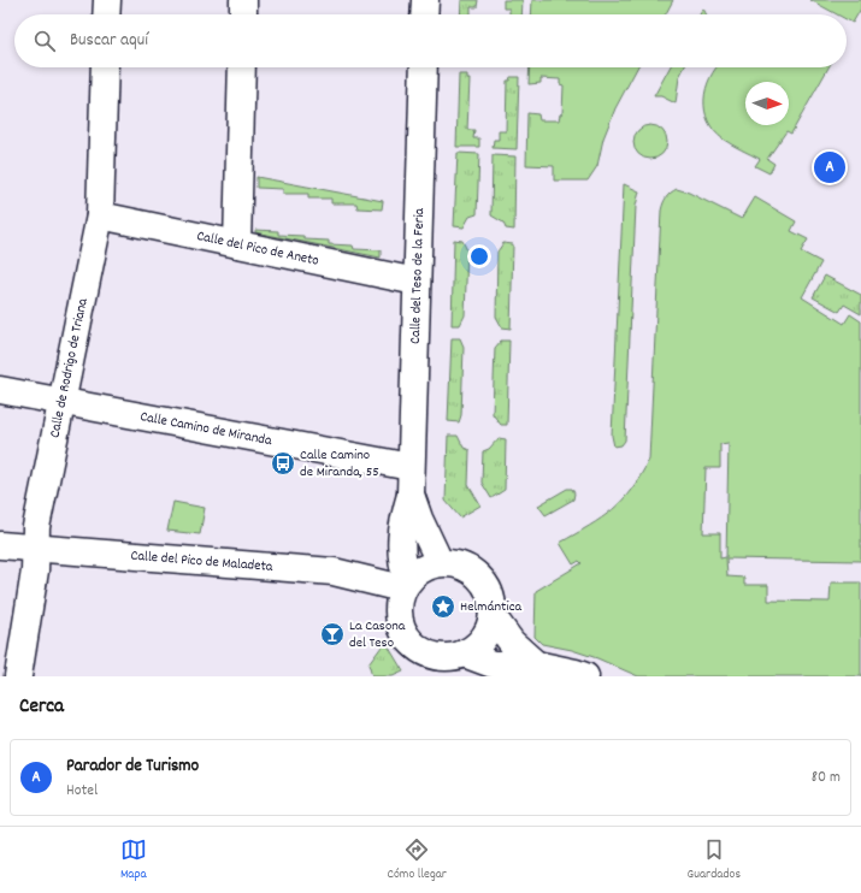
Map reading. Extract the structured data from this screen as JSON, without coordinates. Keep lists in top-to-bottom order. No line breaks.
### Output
{"streets":{"street":["Calle del Pico de Aneto","Calle del Teso de la Feria","Calle de Rodrigo de Triana","Calle Camino de Miranda","Calle del Pico de Maladeta"]},"crossings":[["Calle del Pico de Aneto","Calle del Teso de la Feria"],["Calle del Pico de Aneto","Calle de Rodrigo de Triana"],["Calle del Teso de la Feria","Calle Camino de Miranda"],["Calle del Teso de la Feria","Calle del Pico de Maladeta"],["Calle de Rodrigo de Triana","Calle Camino de Miranda"],["Calle de Rodrigo de Triana","Calle del Pico de Maladeta"]],"places":{"bus stop":["Calle Camino de Miranda, 55"],"place":["Helmántica"],"bar":["La Casona del Teso"]},"north":"right","page":{"search":"Buscar aquí","pins":"A","heading":"Cerca","list":[{"mark":"A","name":"Parador de Turismo","note":"Hotel","value":"80 m"}],"nav":["Mapa","Cómo llegar","Guardados"]}}
